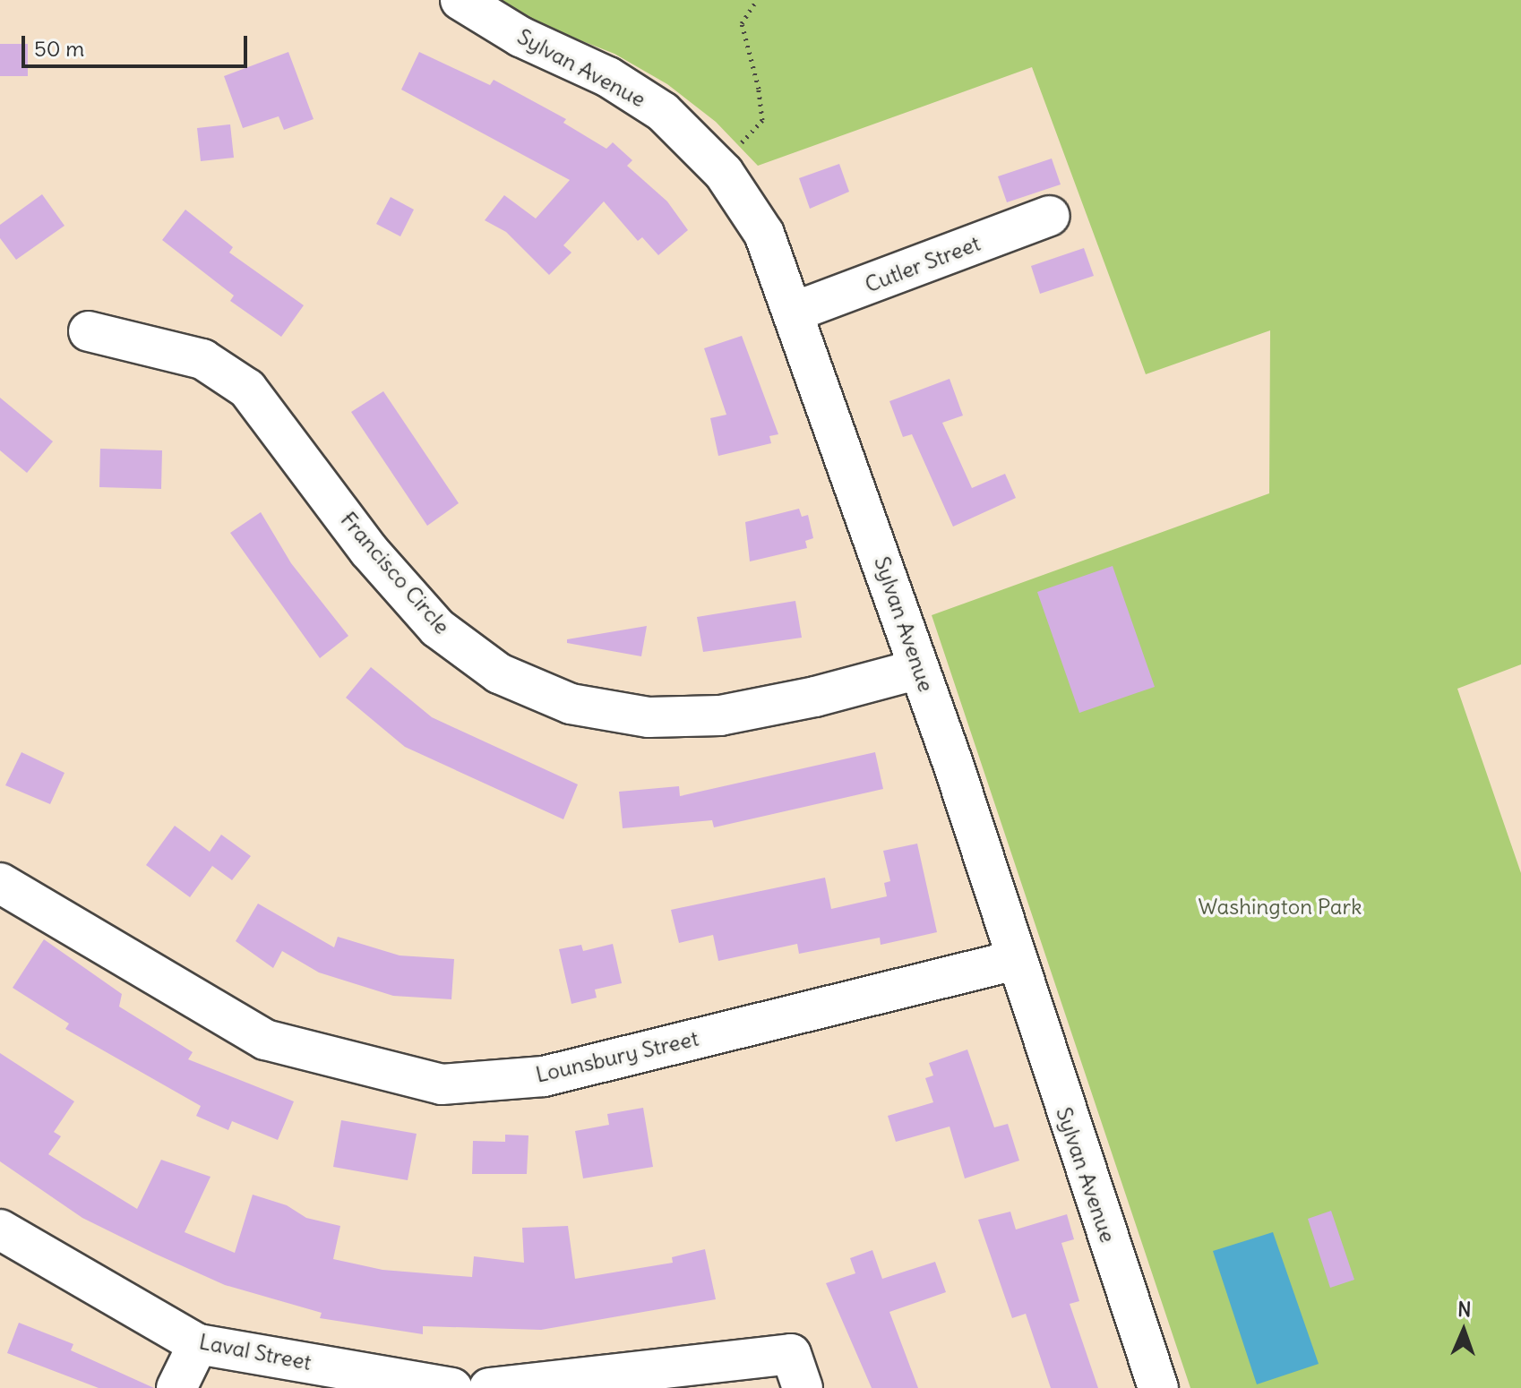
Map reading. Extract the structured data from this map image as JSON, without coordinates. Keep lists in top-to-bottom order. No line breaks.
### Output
{"streets":{"street":["Sylvan Avenue","Cutler Street","Francisco Circle","Lounsbury Street","Laval Street"]},"crossings":[["Sylvan Avenue","Cutler Street"],["Sylvan Avenue","Francisco Circle"],["Sylvan Avenue","Lounsbury Street"]],"parks":["Washington Park"],"scale_bar":"50 m","north":"top"}
